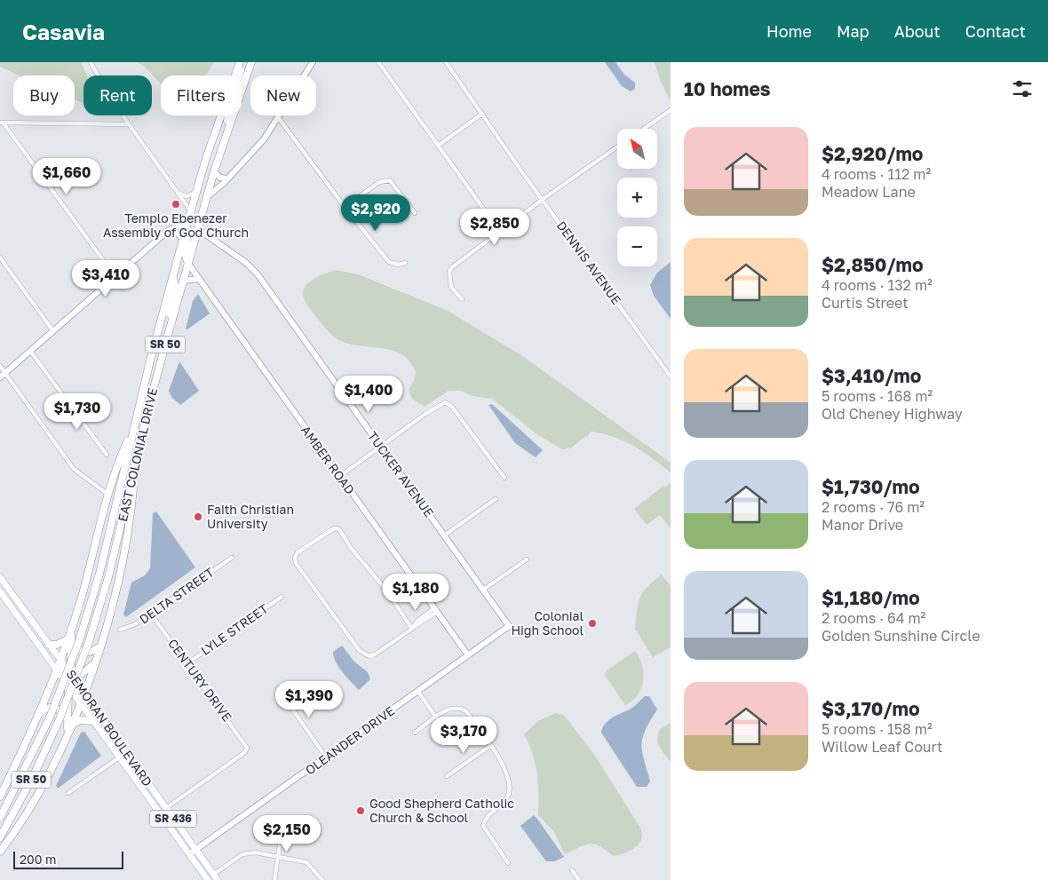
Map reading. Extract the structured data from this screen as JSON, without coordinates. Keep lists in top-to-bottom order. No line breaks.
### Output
{"streets":{"highway":["SR 50","EAST COLONIAL DRIVE"],"main road":["SEMORAN BOULEVARD","SR 436"],"street":["DENNIS AVENUE","AMBER ROAD","TUCKER AVENUE","DELTA STREET","LYLE STREET","CENTURY DRIVE","OLEANDER DRIVE"]},"crossings":[["EAST COLONIAL DRIVE","AMBER ROAD"],["EAST COLONIAL DRIVE","TUCKER AVENUE"],["AMBER ROAD","OLEANDER DRIVE"],["TUCKER AVENUE","OLEANDER DRIVE"],["DELTA STREET","CENTURY DRIVE"],["LYLE STREET","CENTURY DRIVE"],["CENTURY DRIVE","SEMORAN BOULEVARD"],["SEMORAN BOULEVARD","OLEANDER DRIVE"]],"places":["Templo Ebenezer Assembly of God Church","Faith Christian University","Colonial High School","Good Shepherd Catholic Church & School"],"scale_bar":"200 m","north":"top left","page":{"header":"Casavia","nav":["Home","Map","About","Contact"],"heading":"10 homes","chip":["Buy","Rent","Filters","New"],"list":[{"name":"$2,920/mo","note":"4 rooms · 112 m² · Meadow Lane"},{"name":"$2,850/mo","note":"4 rooms · 132 m² · Curtis Street"},{"name":"$3,410/mo","note":"5 rooms · 168 m² · Old Cheney Highway"},{"name":"$1,730/mo","note":"2 rooms · 76 m² · Manor Drive"},{"name":"$1,180/mo","note":"2 rooms · 64 m² · Golden Sunshine Circle"},{"name":"$3,170/mo","note":"5 rooms · 158 m² · Willow Leaf Court"}],"map_buttons":["+","−"],"price":["$1,660","$2,920","$2,850","$3,410","$1,400","$1,730","$1,180","$1,390","$3,170","$2,150"],"scale":"200 m"}}
